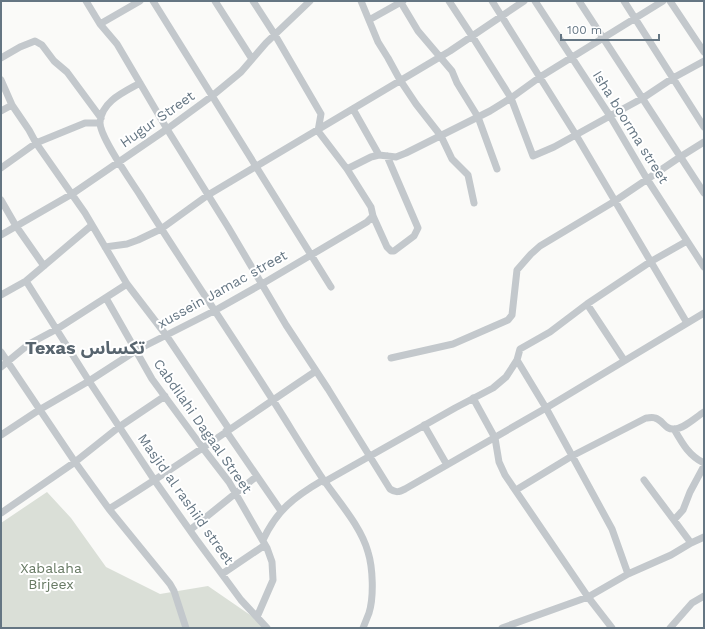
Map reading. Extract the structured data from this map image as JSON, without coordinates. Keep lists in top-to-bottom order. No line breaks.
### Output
{"streets":{"street":["Hugur Street","Isha boorma street","xussein Jamac street","Cabdilahi Dagaal Street","Masjid al rashiid street"]},"crossings":[["xussein Jamac street","Cabdilahi Dagaal Street"],["xussein Jamac street","Masjid al rashiid street"],["Cabdilahi Dagaal Street","Masjid al rashiid street"]],"districts":["Texas تكساس"],"parks":["Xabalaha Birjeex"],"scale_bar":"100 m"}
